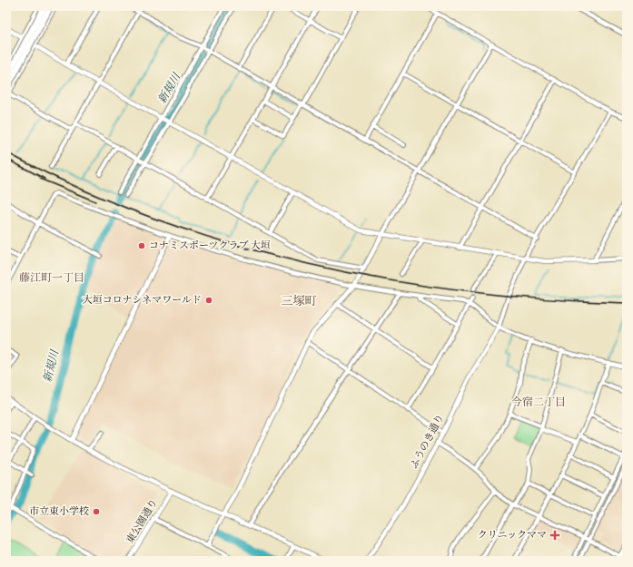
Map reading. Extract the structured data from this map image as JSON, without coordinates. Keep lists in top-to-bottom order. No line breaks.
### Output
{"streets":{"street":["ふうのき通り","東公園通り"]},"districts":["藤江町一丁目","三塚町","今宿二丁目"],"water":["新規川"],"places":{"other":["コナミスポーツクラブ 大垣","大垣コロナシネマワールド","市立東小学校"],"health":["クリニックママ"]}}
